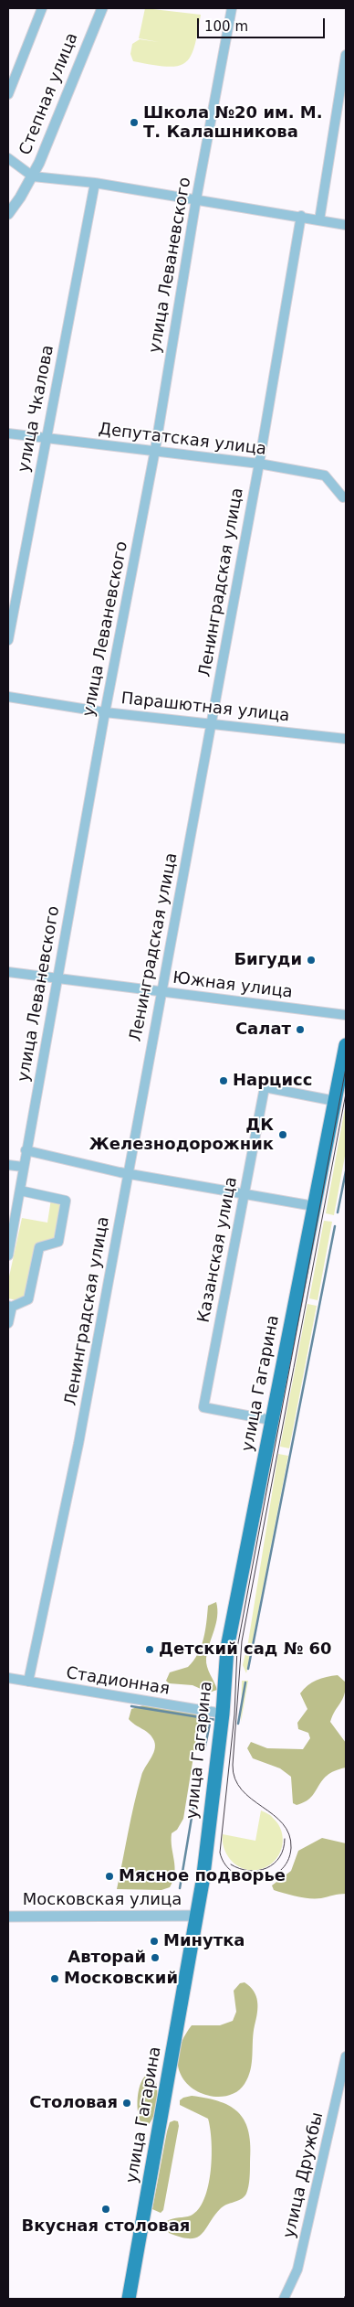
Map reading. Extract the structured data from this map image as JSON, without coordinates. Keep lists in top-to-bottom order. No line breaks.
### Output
{"streets":{"main road":["улица Гагарина"],"street":["Степная улица","улица Леваневского","улица Чкалова","Депутатская улица","Ленинградская улица","Парашютная улица","Южная улица","Казанская улица","Стадионная","Московская улица","улица Дружбы"]},"crossings":[["улица Леваневского","Депутатская улица"],["улица Леваневского","Парашютная улица"],["улица Леваневского","Южная улица"],["улица Чкалова","Депутатская улица"],["Депутатская улица","Ленинградская улица"],["Ленинградская улица","Парашютная улица"],["Ленинградская улица","Южная улица"],["Ленинградская улица","Стадионная"],["Казанская улица","улица Гагарина"],["улица Гагарина","Стадионная"],["улица Гагарина","Московская улица"]],"places":["Школа №20 им. М. Т. Калашникова","Бигуди","Салат","Нарцисс","ДК Железнодорожник","Детский сад № 60","Мясное подворье","Минутка","Авторай","Московский","Столовая","Вкусная столовая"],"scale_bar":"100 m"}
